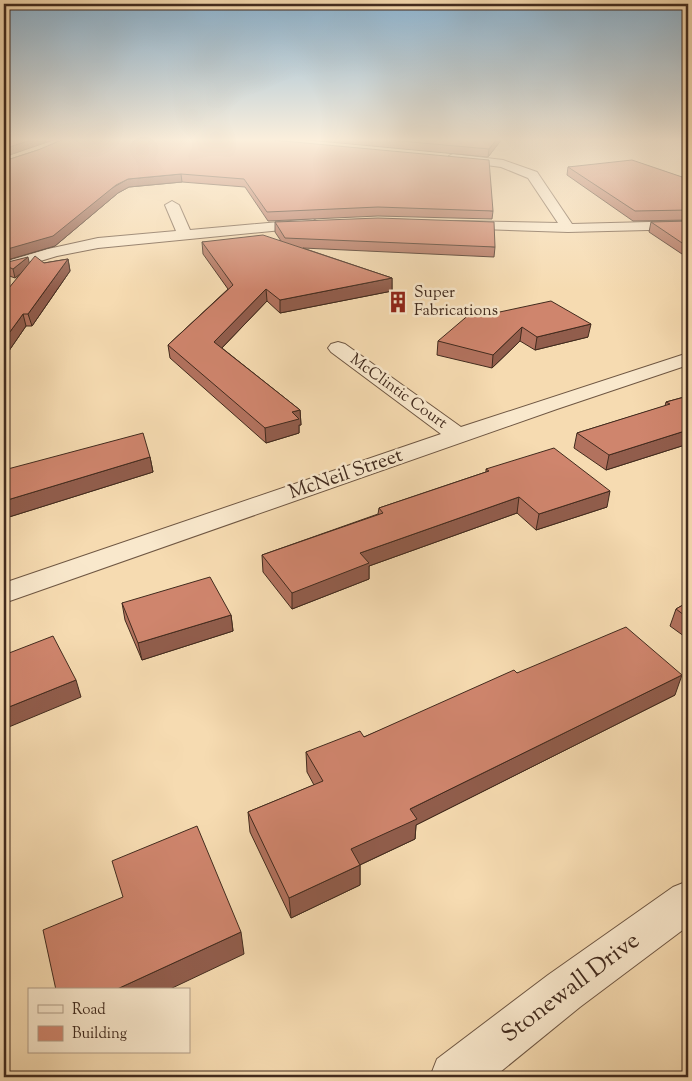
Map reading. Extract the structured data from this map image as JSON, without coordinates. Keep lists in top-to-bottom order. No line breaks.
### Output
{"streets":{"street":["McClintic Court","McNeil Street","Stonewall Drive"]},"crossings":[["McClintic Court","McNeil Street"]],"places":{"building":["Super Fabrications"]},"legend":["Road","Building"]}
